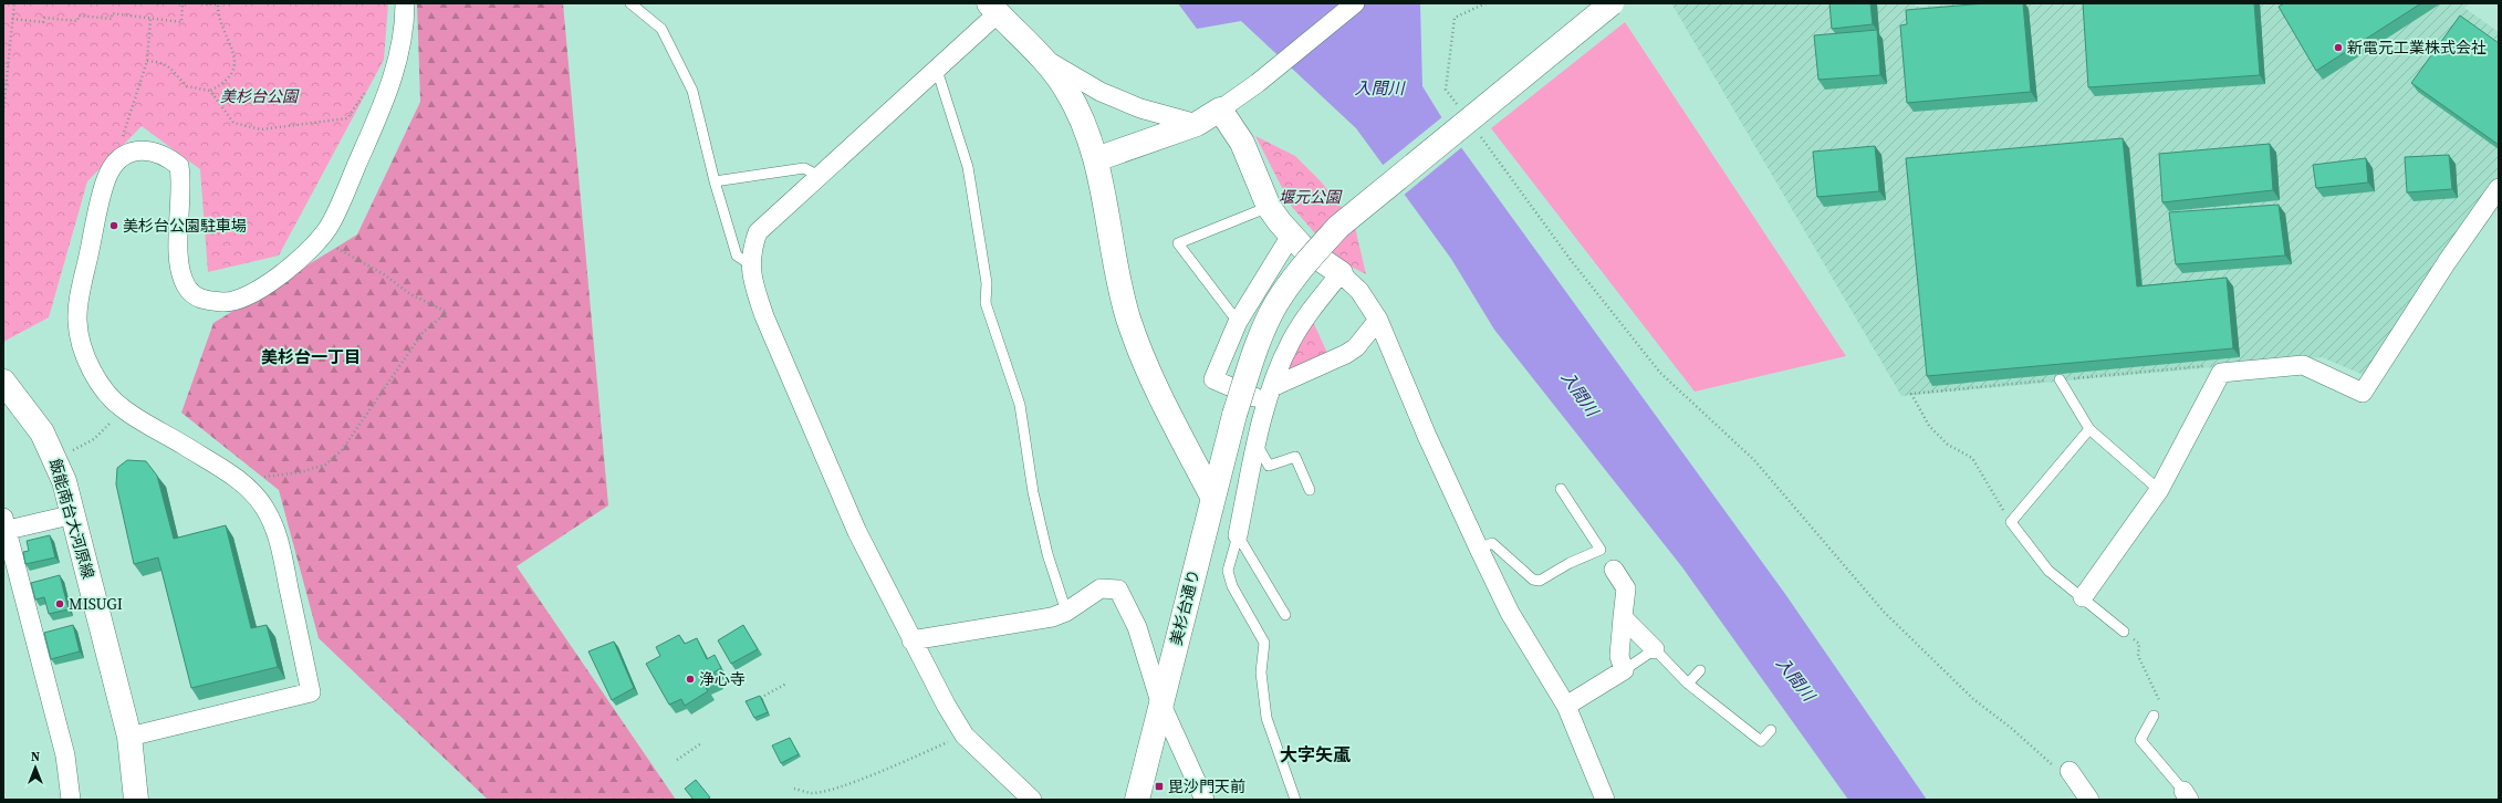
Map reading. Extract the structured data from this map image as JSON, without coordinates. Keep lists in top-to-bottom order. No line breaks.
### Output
{"streets":{"street":["飯能南台大河原線","美杉台通り"]},"districts":["美杉台一丁目","大字矢颪"],"water":["入間川"],"parks":["美杉台公園","堰元公園"],"places":{"other":["新電元工業株式会社","美杉台公園駐車場","MISUGI","浄心寺"],"transit":["毘沙門天前"]},"north":"top"}
